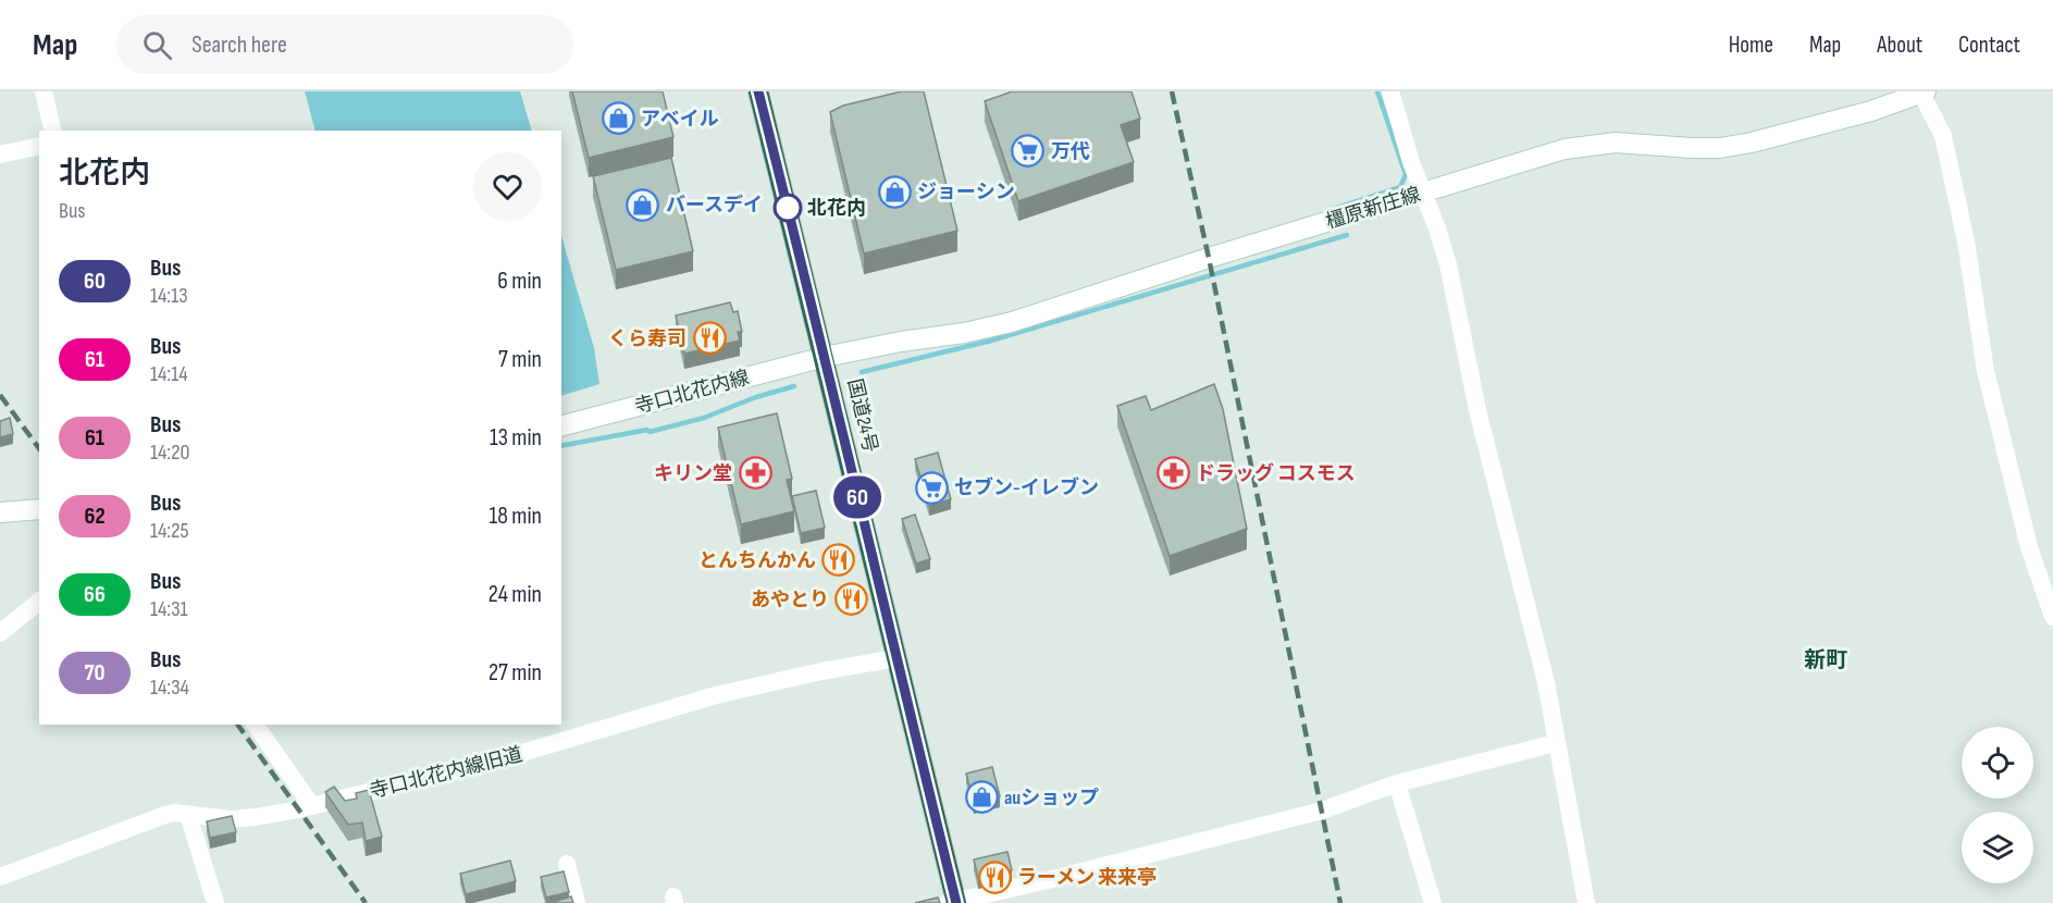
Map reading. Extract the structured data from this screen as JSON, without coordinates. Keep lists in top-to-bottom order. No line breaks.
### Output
{"streets":{"highway":["国道24号"],"main road":["橿原新庄線","寺口北花内線"],"street":["寺口北花内線旧道"]},"crossings":[["橿原新庄線","寺口北花内線"],["橿原新庄線","国道24号"],["寺口北花内線","国道24号"],["国道24号","寺口北花内線旧道"]],"districts":["新町"],"places":{"shop":["アベイル","ジョーシン","バースデイ","auショップ"],"supermarket":["万代","セブン-イレブン"],"other":["北花内"],"restaurant":["くら寿司","とんちんかん","あやとり","ラーメン 来来亭"],"pharmacy":["キリン堂","ドラッグ コスモス"]},"lines":["bus line 60"],"page":{"header":"Map","search":"Search here","nav":["Home","Map","About","Contact"],"on_map":"60","heading":["北花内","Bus"],"list":[{"mark":"60","name":"Bus","note":"14:13","value":"6 min"},{"mark":"61","name":"Bus","note":"14:14","value":"7 min"},{"mark":"61","name":"Bus","note":"14:20","value":"13 min"},{"mark":"62","name":"Bus","note":"14:25","value":"18 min"},{"mark":"66","name":"Bus","note":"14:31","value":"24 min"},{"mark":"70","name":"Bus","note":"14:34","value":"27 min"}]}}
